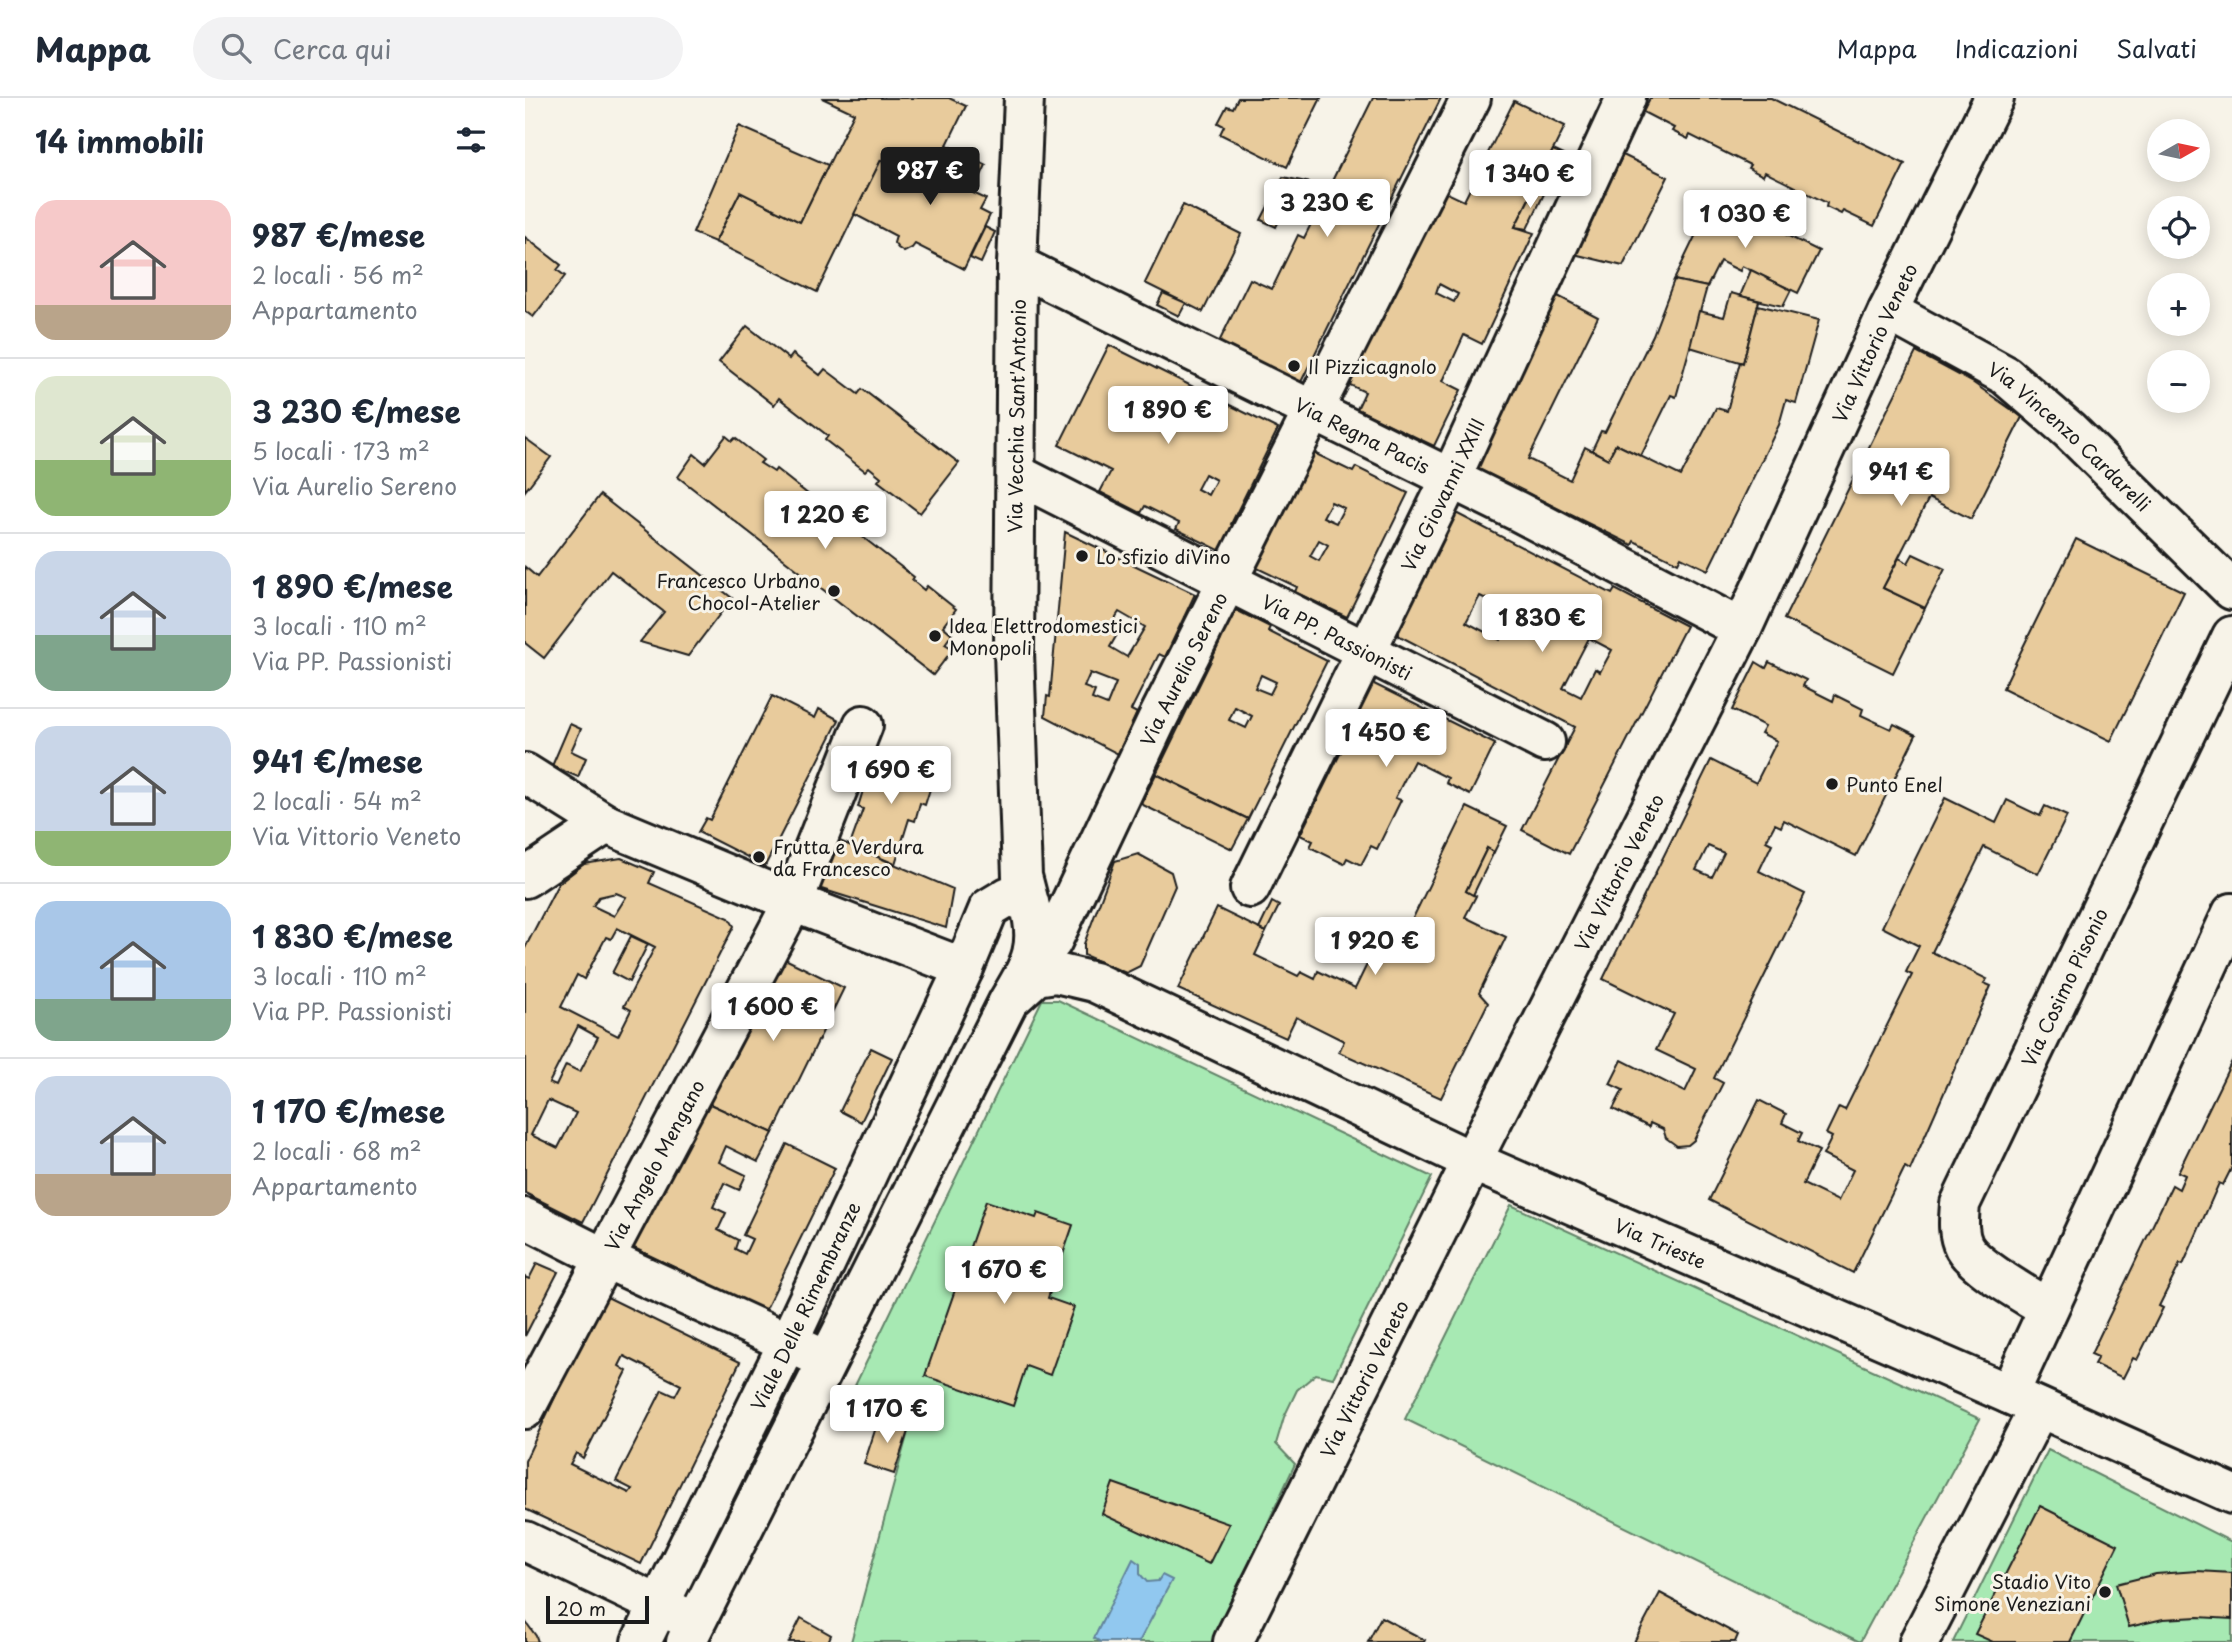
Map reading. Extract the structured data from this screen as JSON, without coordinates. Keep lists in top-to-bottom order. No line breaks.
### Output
{"streets":{"street":["Via Vittorio Veneto","Via Vecchia Sant'Antonio","Via Regna Pacis","Via Vincenzo Cardarelli","Via Giovanni XXIII","Via PP. Passionisti","Via Aurelio Sereno","Via Cosimo Pisonio","Via Angelo Mengano","Via Trieste","Viale Delle Rimembranze"]},"crossings":[["Via Vittorio Veneto","Via Regna Pacis"],["Via Vittorio Veneto","Via Vincenzo Cardarelli"],["Via Vittorio Veneto","Via Trieste"],["Via Vecchia Sant'Antonio","Via Regna Pacis"],["Via Vecchia Sant'Antonio","Via PP. Passionisti"],["Via Vecchia Sant'Antonio","Via Aurelio Sereno"],["Via Vecchia Sant'Antonio","Viale Delle Rimembranze"],["Via Regna Pacis","Via Giovanni XXIII"],["Via Regna Pacis","Via Aurelio Sereno"],["Via Giovanni XXIII","Via PP. Passionisti"],["Via PP. Passionisti","Via Aurelio Sereno"]],"places":["Il Pizzicagnolo","Lo sfizio diVino","Francesco Urbano Chocol-Atelier","Idea Elettrodomestici Monopoli","Punto Enel","Frutta e Verdura da Francesco","Stadio Vito Simone Veneziani"],"scale_bar":"20 m","north":"right","page":{"header":"Mappa","search":"Cerca qui","nav":["Mappa","Indicazioni","Salvati"],"heading":"14 immobili","map_buttons":["+","−"],"price":["987 €","1 340 €","3 230 €","1 030 €","1 890 €","941 €","1 220 €","1 830 €","1 450 €","1 690 €","1 920 €","1 600 €","1 670 €","1 170 €"],"list":[{"name":"987 €/mese","note":"2 locali · 56 m² · Appartamento"},{"name":"3 230 €/mese","note":"5 locali · 173 m² · Via Aurelio Sereno"},{"name":"1 890 €/mese","note":"3 locali · 110 m² · Via PP. Passionisti"},{"name":"941 €/mese","note":"2 locali · 54 m² · Via Vittorio Veneto"},{"name":"1 830 €/mese","note":"3 locali · 110 m² · Via PP. Passionisti"},{"name":"1 170 €/mese","note":"2 locali · 68 m² · Appartamento"}],"scale":"20 m"}}
